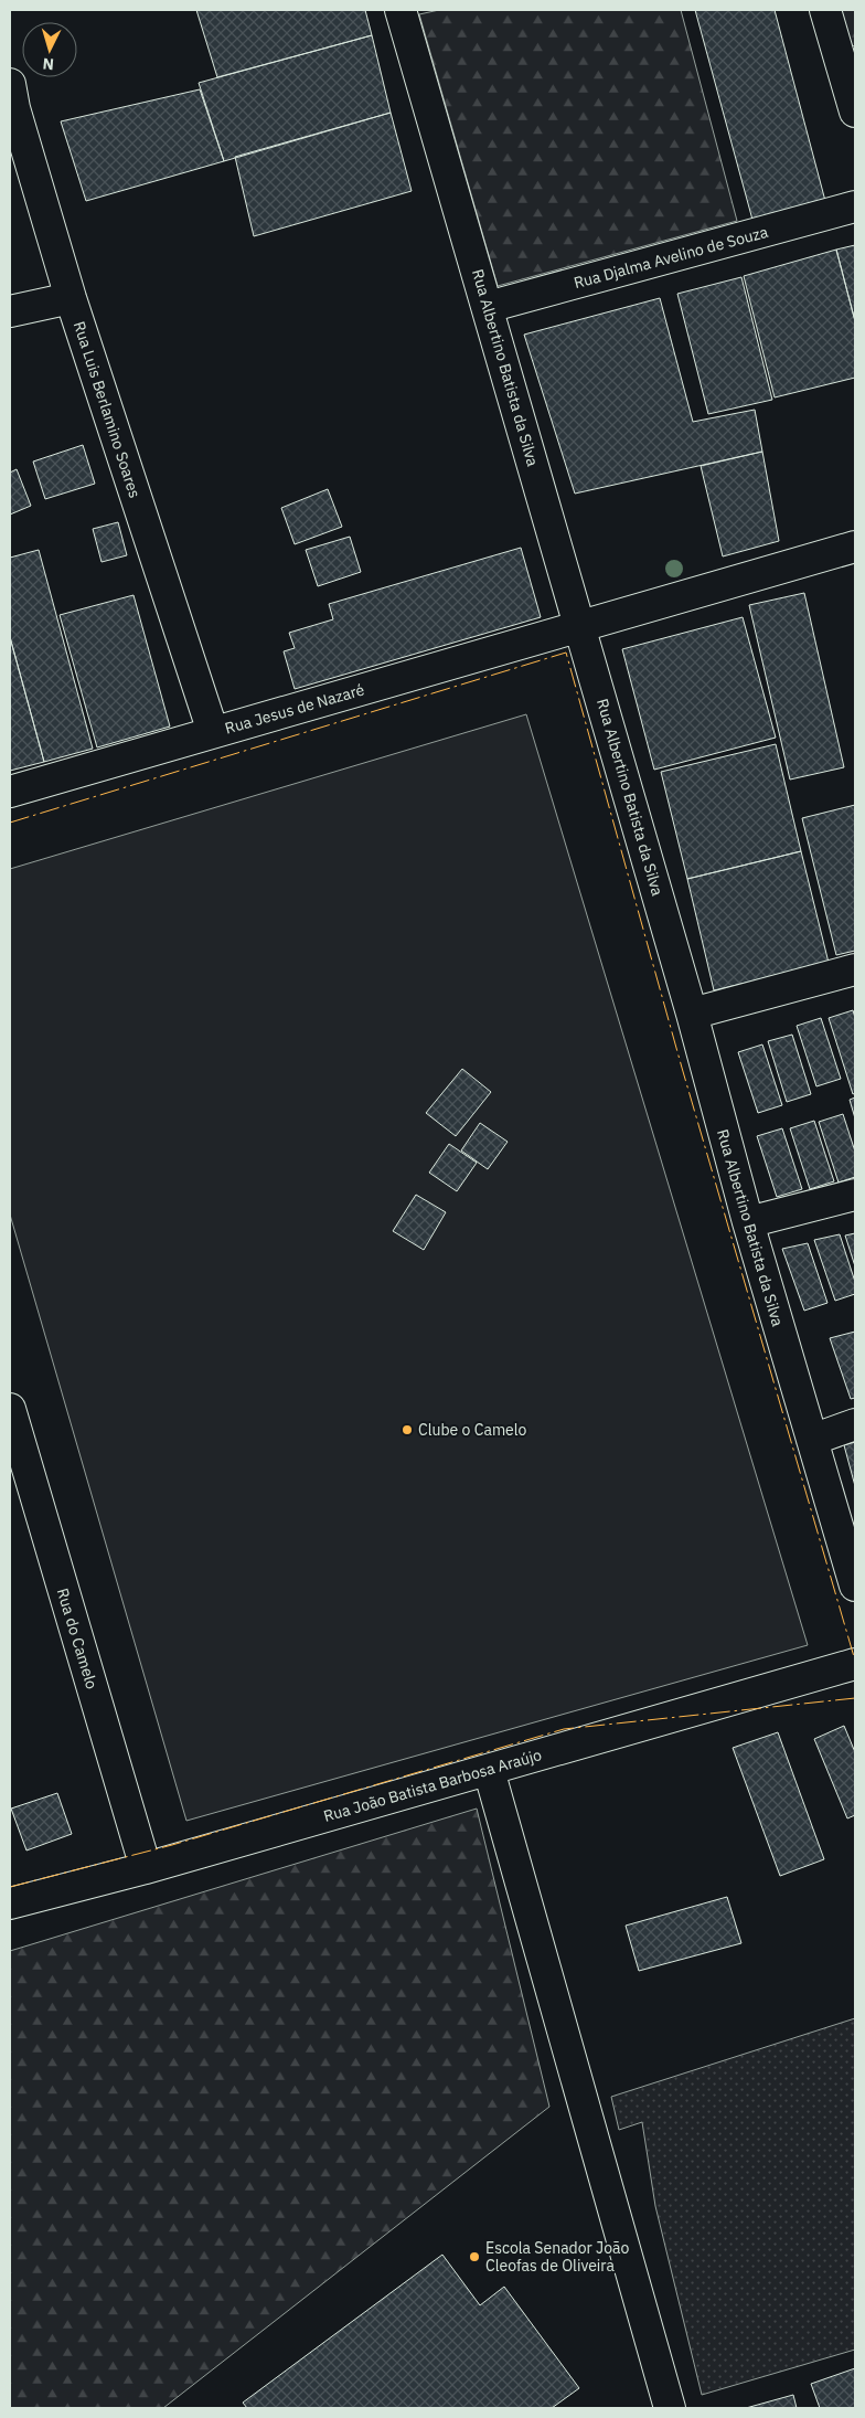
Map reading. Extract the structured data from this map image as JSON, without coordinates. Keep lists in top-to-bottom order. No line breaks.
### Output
{"streets":{"street":["Rua Djalma Avelino de Souza","Rua Albertino Batista da Silva","Rua Luis Berlamino Soares","Rua Jesus de Nazaré","Rua do Camelo","Rua João Batista Barbosa Araújo"]},"crossings":[["Rua Djalma Avelino de Souza","Rua Albertino Batista da Silva"],["Rua Albertino Batista da Silva","Rua Jesus de Nazaré"],["Rua Luis Berlamino Soares","Rua Jesus de Nazaré"],["Rua do Camelo","Rua João Batista Barbosa Araújo"]],"places":["Clube o Camelo","Escola Senador João Cleofas de Oliveira"],"north":"bottom"}
